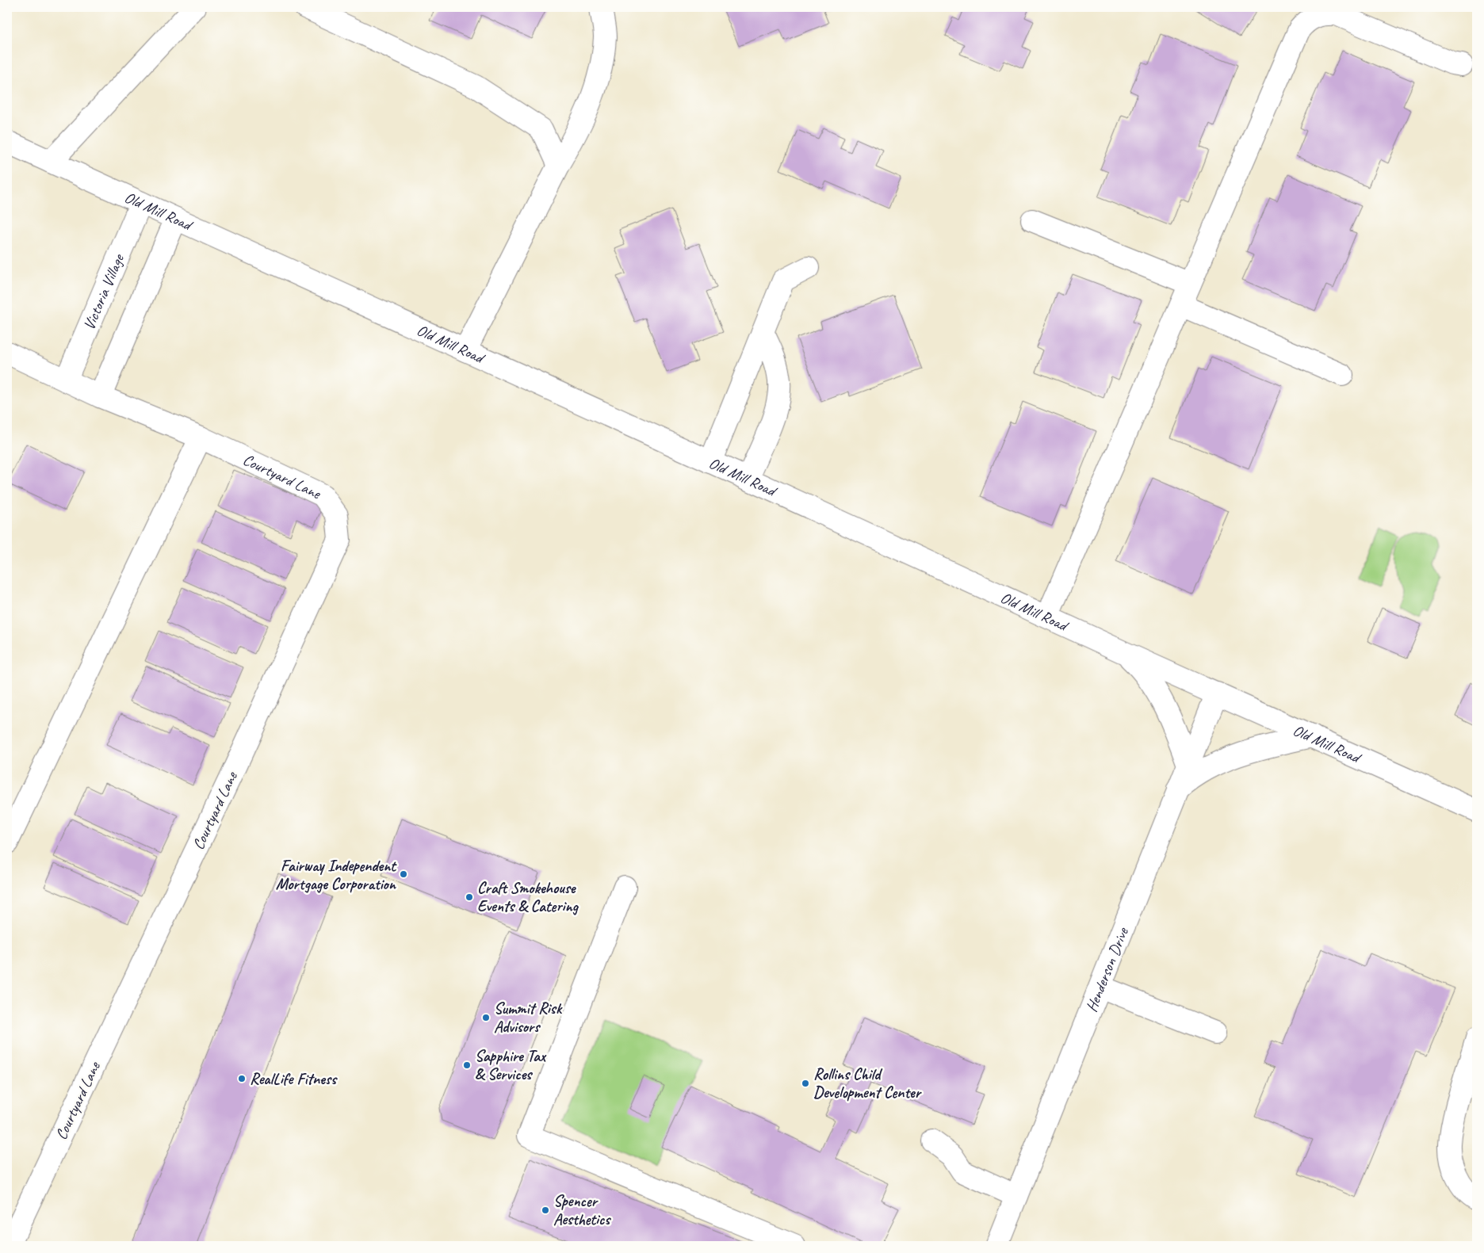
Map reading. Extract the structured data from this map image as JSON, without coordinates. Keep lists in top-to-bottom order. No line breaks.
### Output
{"streets":{"street":["Old Mill Road","Victoria Village","Courtyard Lane","Henderson Drive"]},"crossings":[["Old Mill Road","Victoria Village"],["Old Mill Road","Henderson Drive"],["Victoria Village","Courtyard Lane"]],"places":["Fairway Independent Mortgage Corporation","Craft Smokehouse Events & Catering","Summit Risk Advisors","Sapphire Tax & Services","RealLife Fitness","Rollins Child Development Center","Spencer Aesthetics"]}
